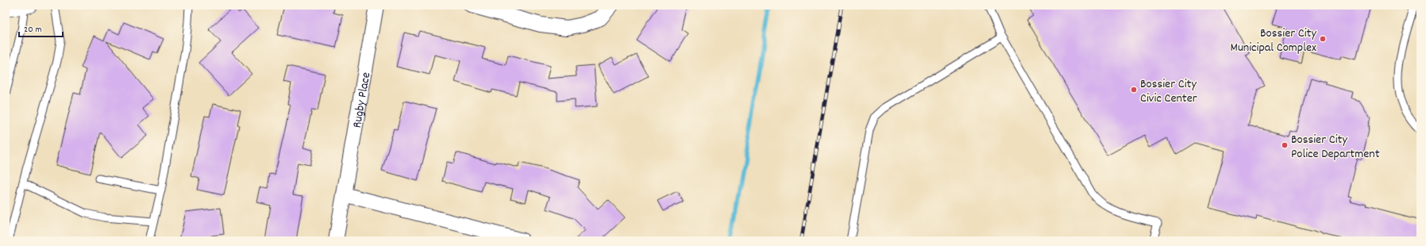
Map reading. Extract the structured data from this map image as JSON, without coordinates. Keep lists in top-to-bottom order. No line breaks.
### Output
{"streets":{"street":["Rugby Place"]},"places":["Bossier City Municipal Complex","Bossier City Civic Center","Bossier City Police Department"],"scale_bar":"20 m"}
